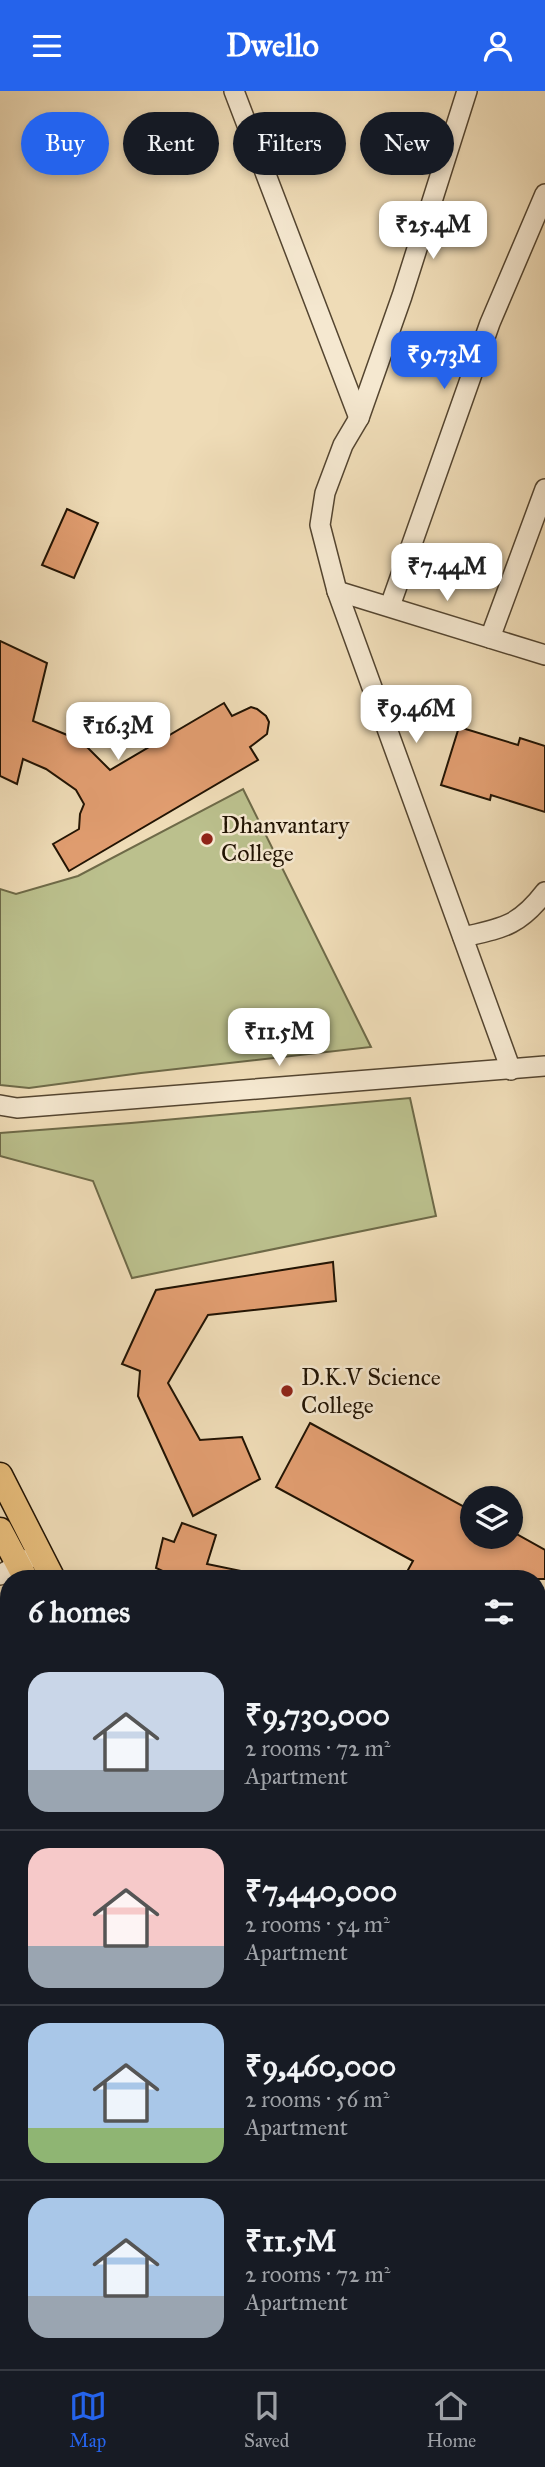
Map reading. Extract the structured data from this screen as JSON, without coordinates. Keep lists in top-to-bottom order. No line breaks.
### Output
{"places":["Dhanvantary College","D.K.V Science College"],"page":{"header":"Dwello","chip":["Buy","Rent","Filters","New"],"price":["₹25.4M","₹9.73M","₹7.44M","₹9.46M","₹16.3M","₹11.5M"],"heading":"6 homes","list":[{"name":"₹9,730,000","note":"2 rooms · 72 m² · Apartment"},{"name":"₹7,440,000","note":"2 rooms · 54 m² · Apartment"},{"name":"₹9,460,000","note":"2 rooms · 56 m² · Apartment"},{"name":"₹11.5M","note":"2 rooms · 72 m² · Apartment"}],"tabs":["Map","Saved","Home"]}}
